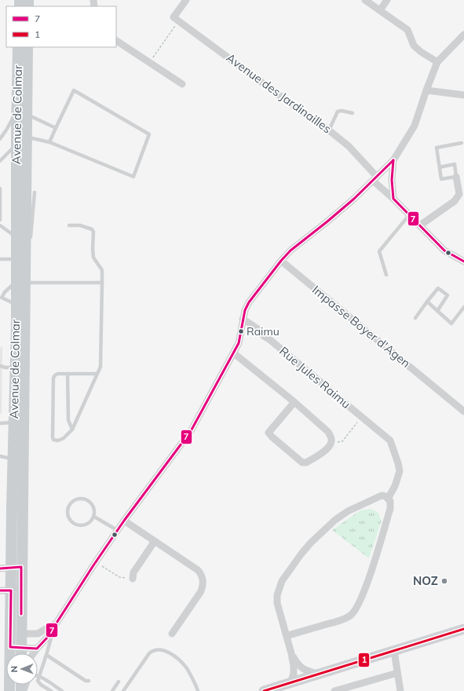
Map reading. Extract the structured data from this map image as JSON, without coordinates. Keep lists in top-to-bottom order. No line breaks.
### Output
{"streets":{"main road":["Avenue de Colmar"],"street":["Avenue des Jardinailles","Impasse Boyer d'Agen","Rue Jules Raimu"]},"places":["Raimu","NOZ"],"lines":["transit line 7","transit line 1"],"legend":["7","1"],"north":"left"}
